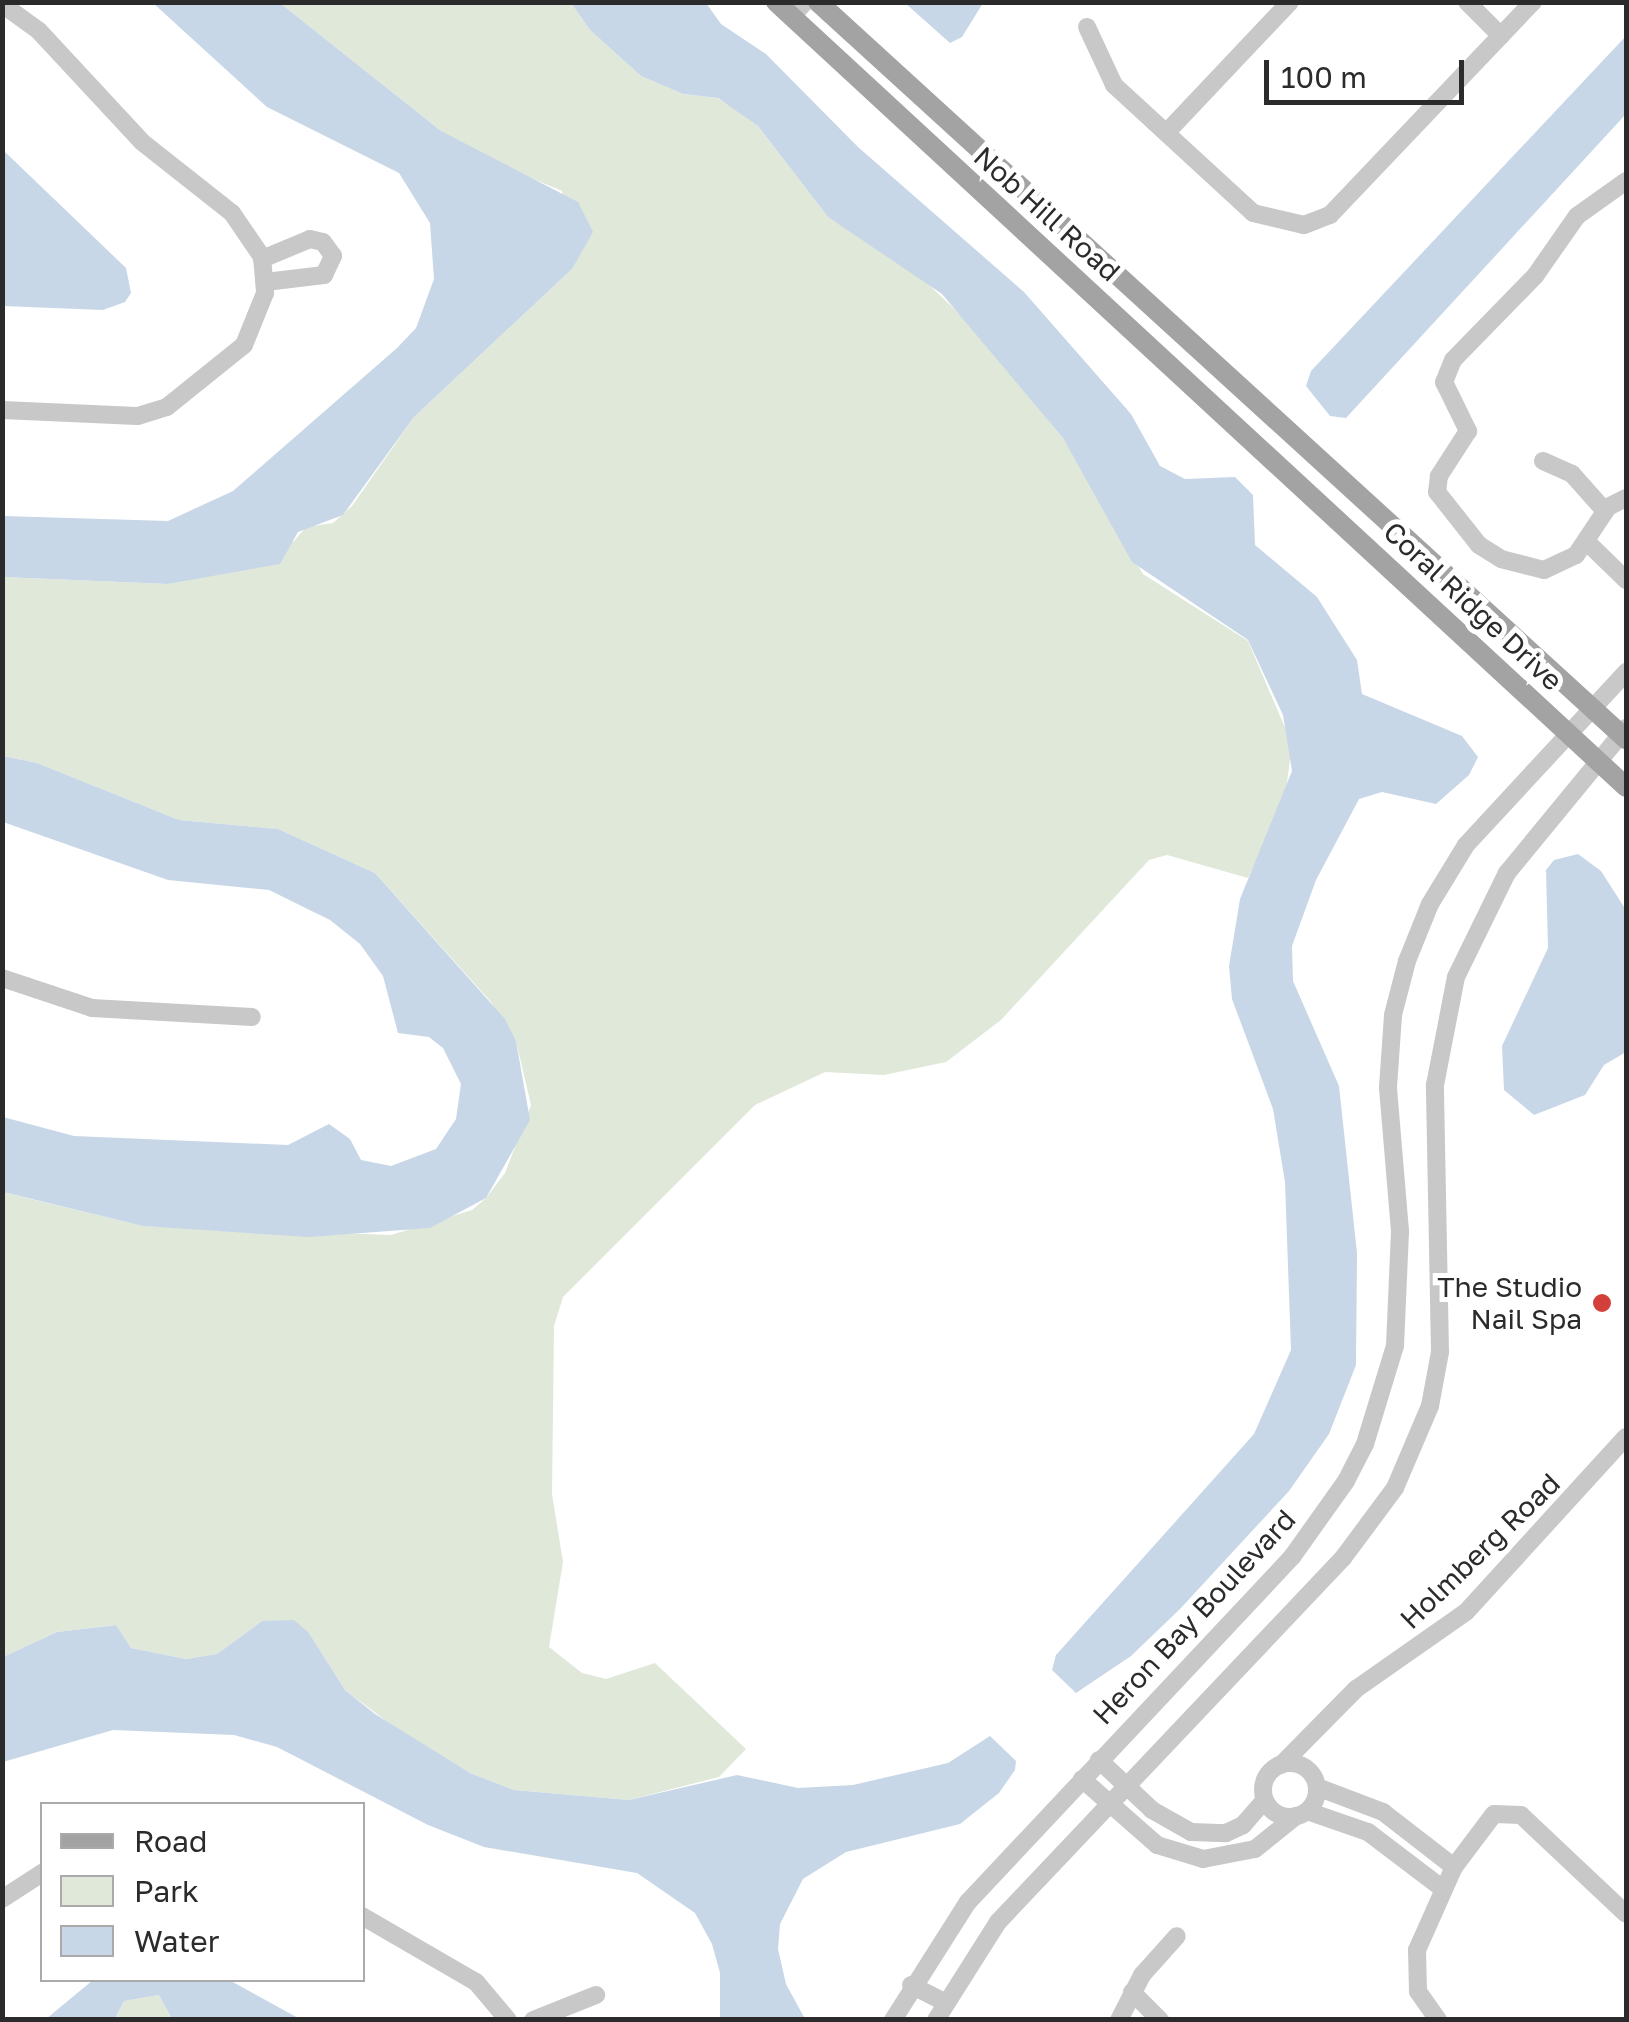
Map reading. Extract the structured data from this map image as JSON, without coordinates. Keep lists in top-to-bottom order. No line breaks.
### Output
{"streets":{"main road":["Nob Hill Road","Coral Ridge Drive"],"street":["Holmberg Road","Heron Bay Boulevard"]},"crossings":[["Nob Hill Road","Coral Ridge Drive"],["Coral Ridge Drive","Heron Bay Boulevard"]],"places":["The Studio Nail Spa"],"legend":["Road","Park","Water"],"scale_bar":"100 m"}
